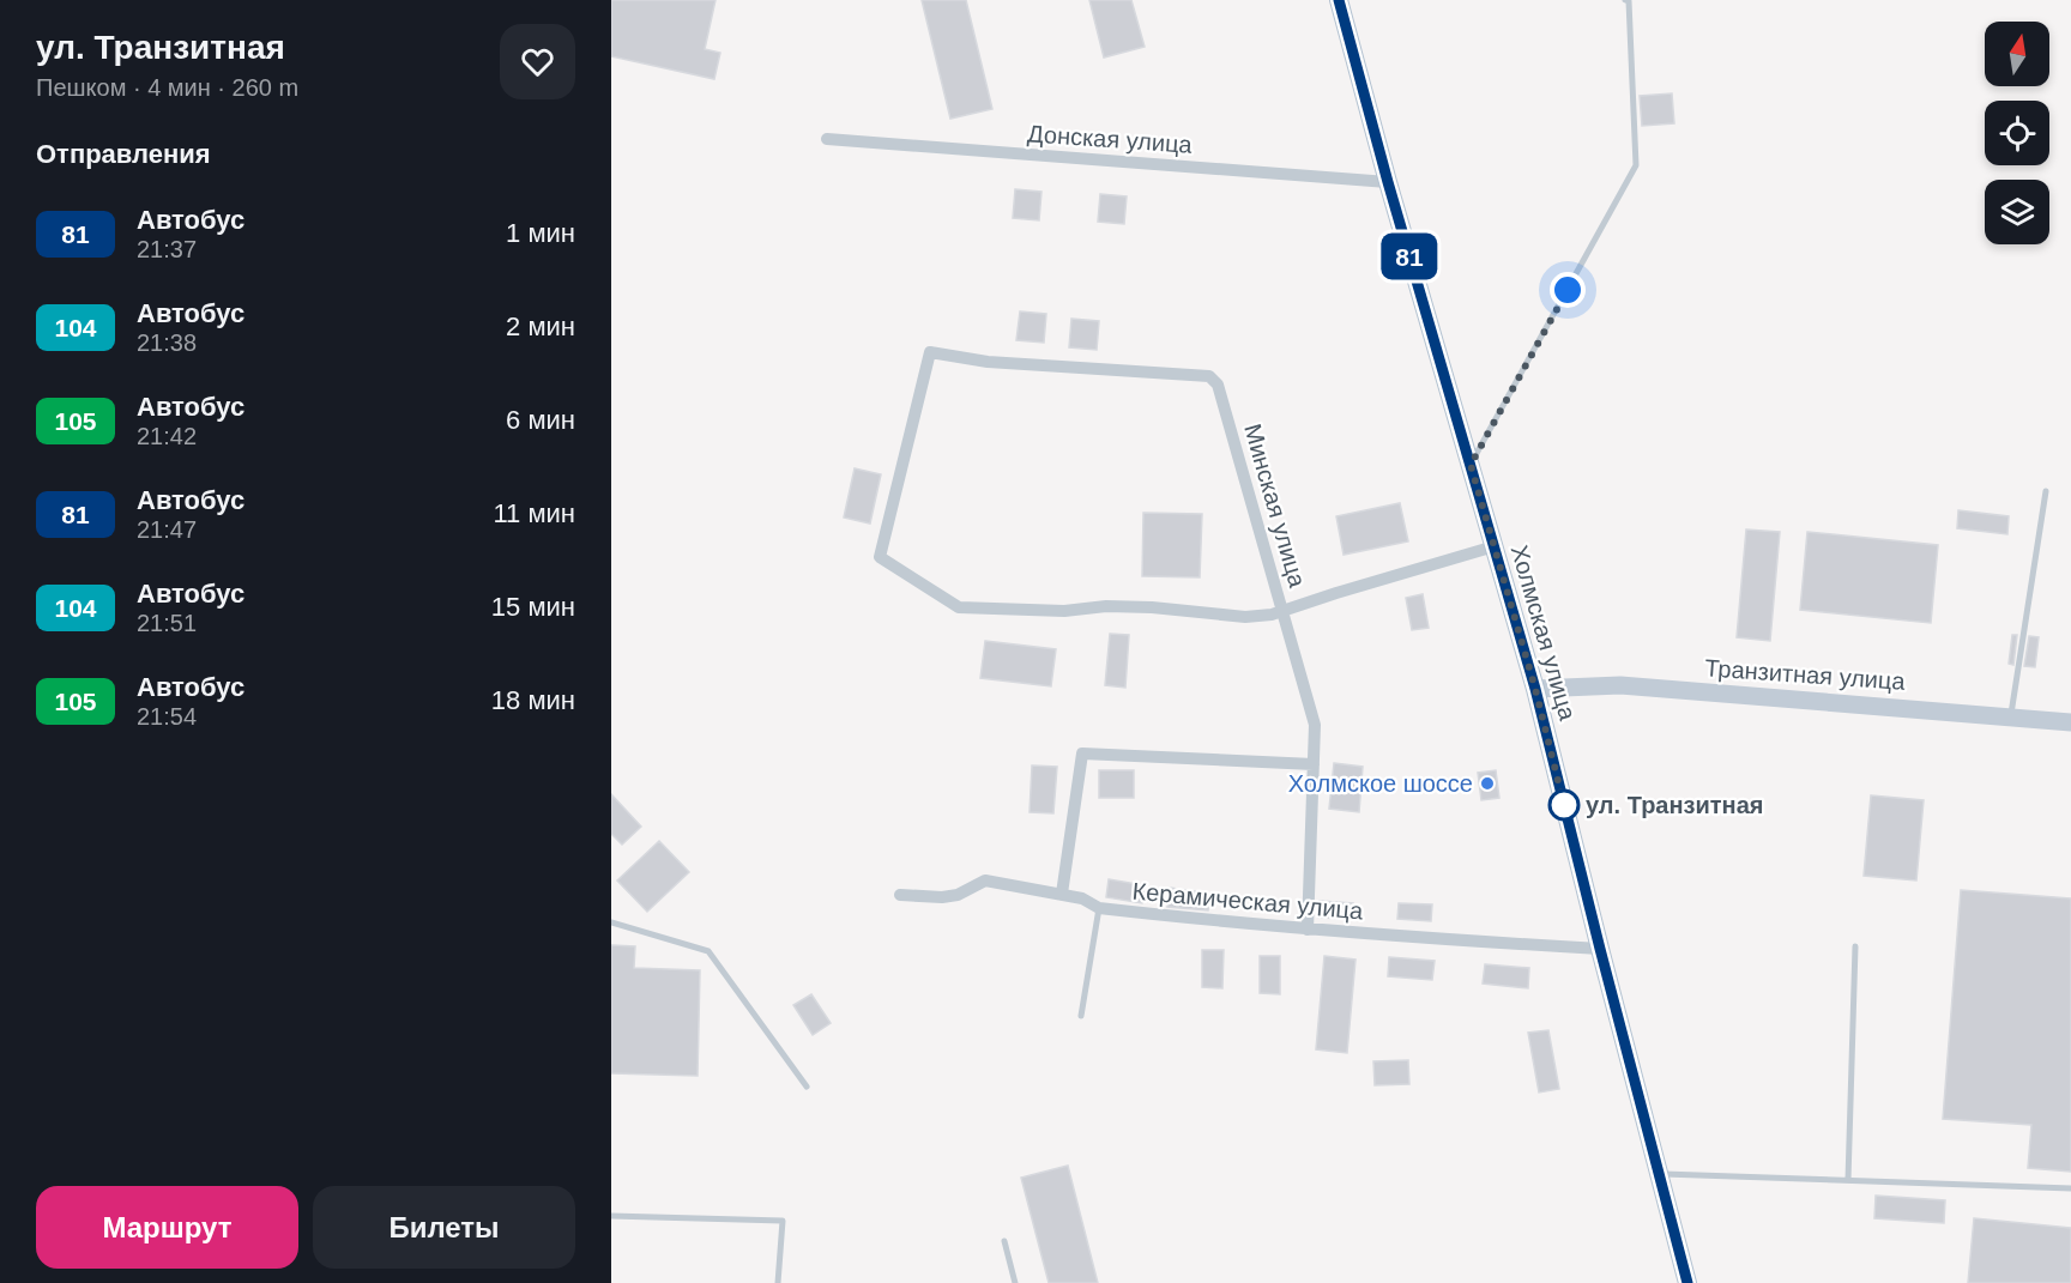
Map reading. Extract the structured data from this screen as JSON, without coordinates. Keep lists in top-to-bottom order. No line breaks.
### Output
{"streets":{"main road":["Холмская улица","Транзитная улица"],"street":["Донская улица","Минская улица","Керамическая улица"]},"crossings":[["Донская улица","Холмская улица"],["Минская улица","Керамическая улица"],["Холмская улица","Транзитная улица"],["Холмская улица","Керамическая улица"]],"places":["Холмское шоссе","ул. Транзитная"],"lines":["bus line 81"],"north":"top","page":{"heading":[["ул. Транзитная","Пешком · 4 мин · 260 m"],"Отправления"],"on_map":"81","list":[{"mark":"81","name":"Автобус","note":"21:37","value":"1 мин"},{"mark":"104","name":"Автобус","note":"21:38","value":"2 мин"},{"mark":"105","name":"Автобус","note":"21:42","value":"6 мин"},{"mark":"81","name":"Автобус","note":"21:47","value":"11 мин"},{"mark":"104","name":"Автобус","note":"21:51","value":"15 мин"},{"mark":"105","name":"Автобус","note":"21:54","value":"18 мин"}],"buttons":["Маршрут","Билеты"]}}
